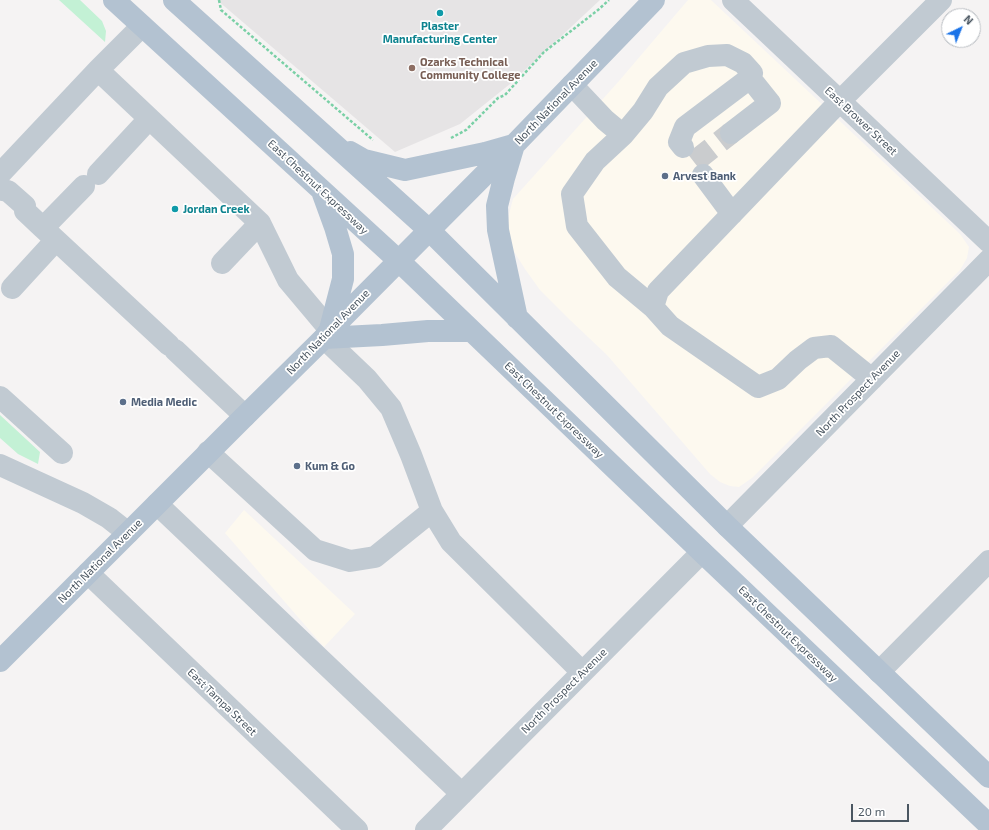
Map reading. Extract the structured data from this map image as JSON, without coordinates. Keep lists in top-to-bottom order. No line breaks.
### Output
{"streets":{"main road":["North National Avenue","East Chestnut Expressway"],"street":["East Brower Street","North Prospect Avenue","East Tampa Street"]},"crossings":[["North National Avenue","East Chestnut Expressway"],["North National Avenue","East Tampa Street"],["East Chestnut Expressway","North Prospect Avenue"]],"places":["Plaster Manufacturing Center","Ozarks Technical Community College","Arvest Bank","Jordan Creek","Media Medic","Kum & Go"],"scale_bar":"20 m","north":"top right"}
